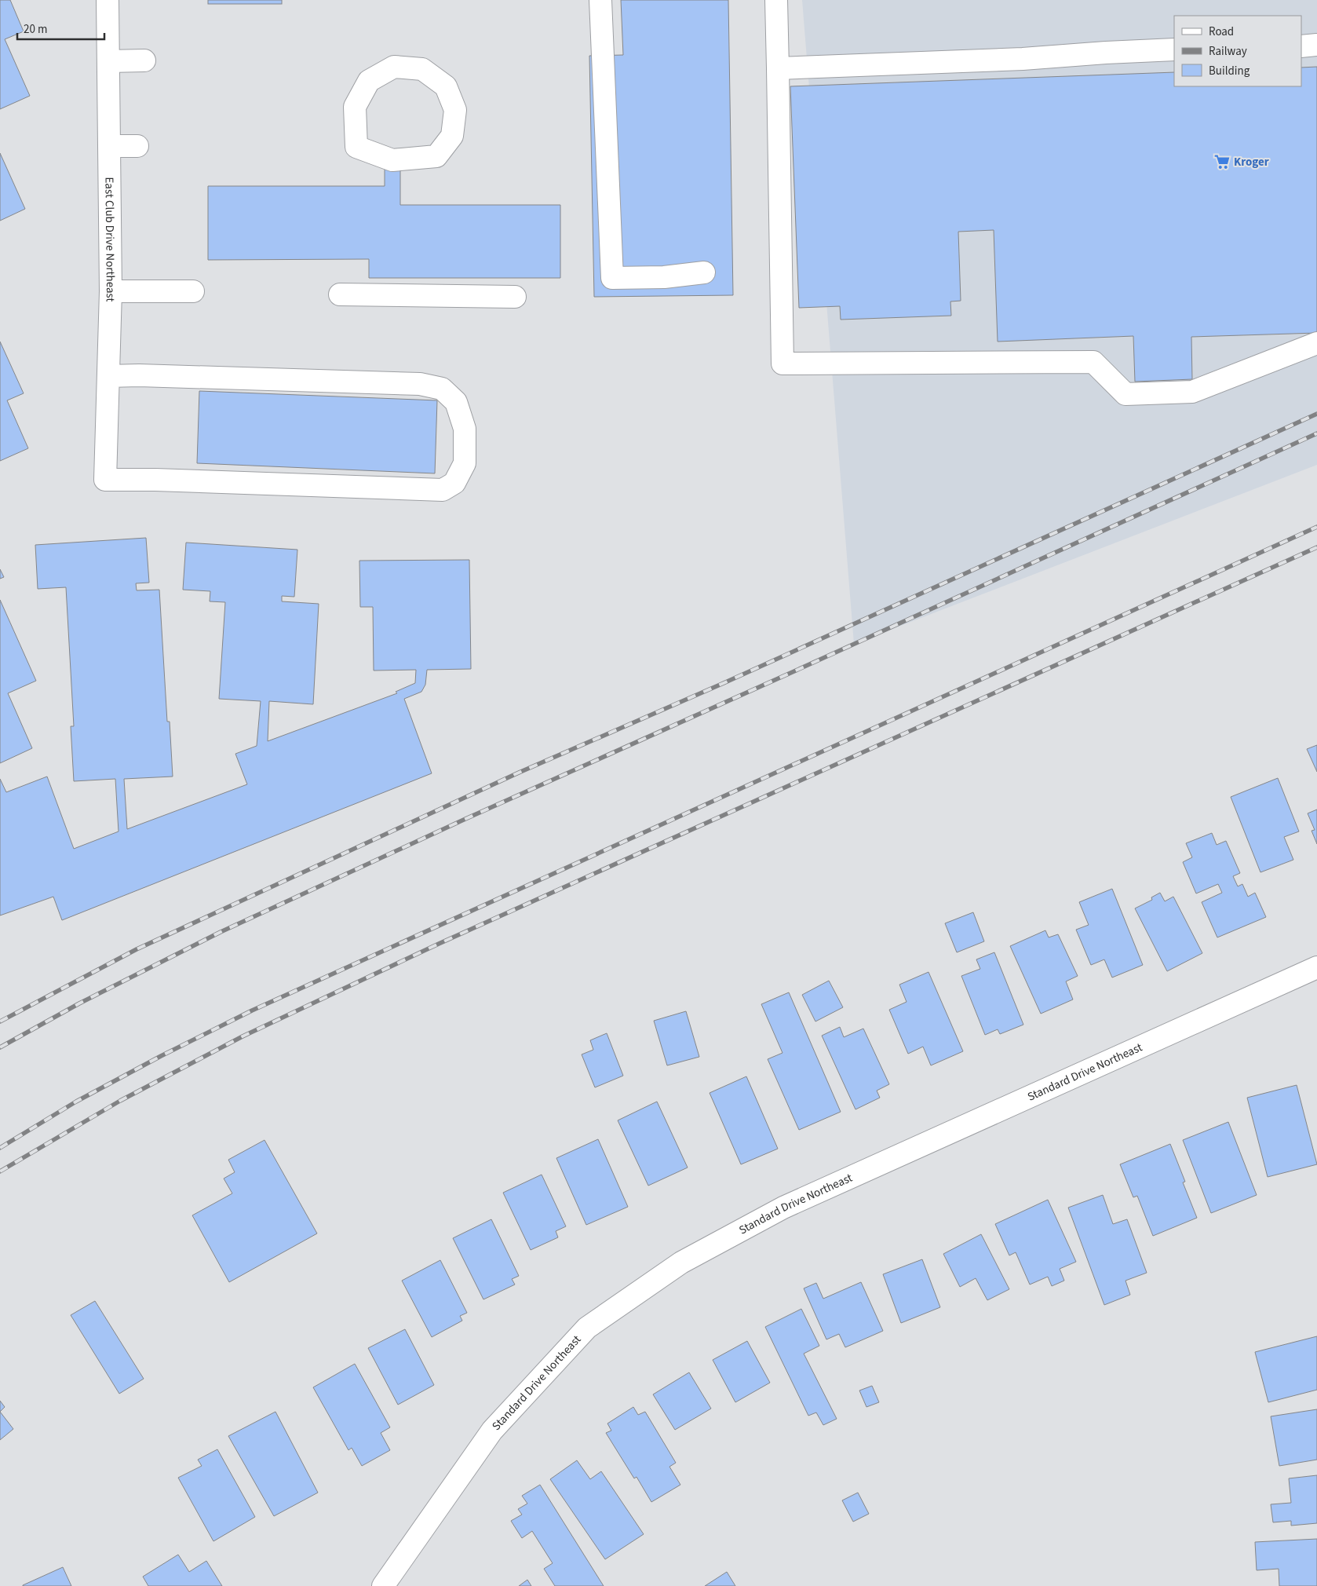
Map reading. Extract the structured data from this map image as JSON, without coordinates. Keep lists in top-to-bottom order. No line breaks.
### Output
{"streets":{"street":["East Club Drive Northeast","Standard Drive Northeast"]},"places":{"supermarket":["Kroger"]},"legend":["Road","Railway","Building"],"scale_bar":"20 m"}
